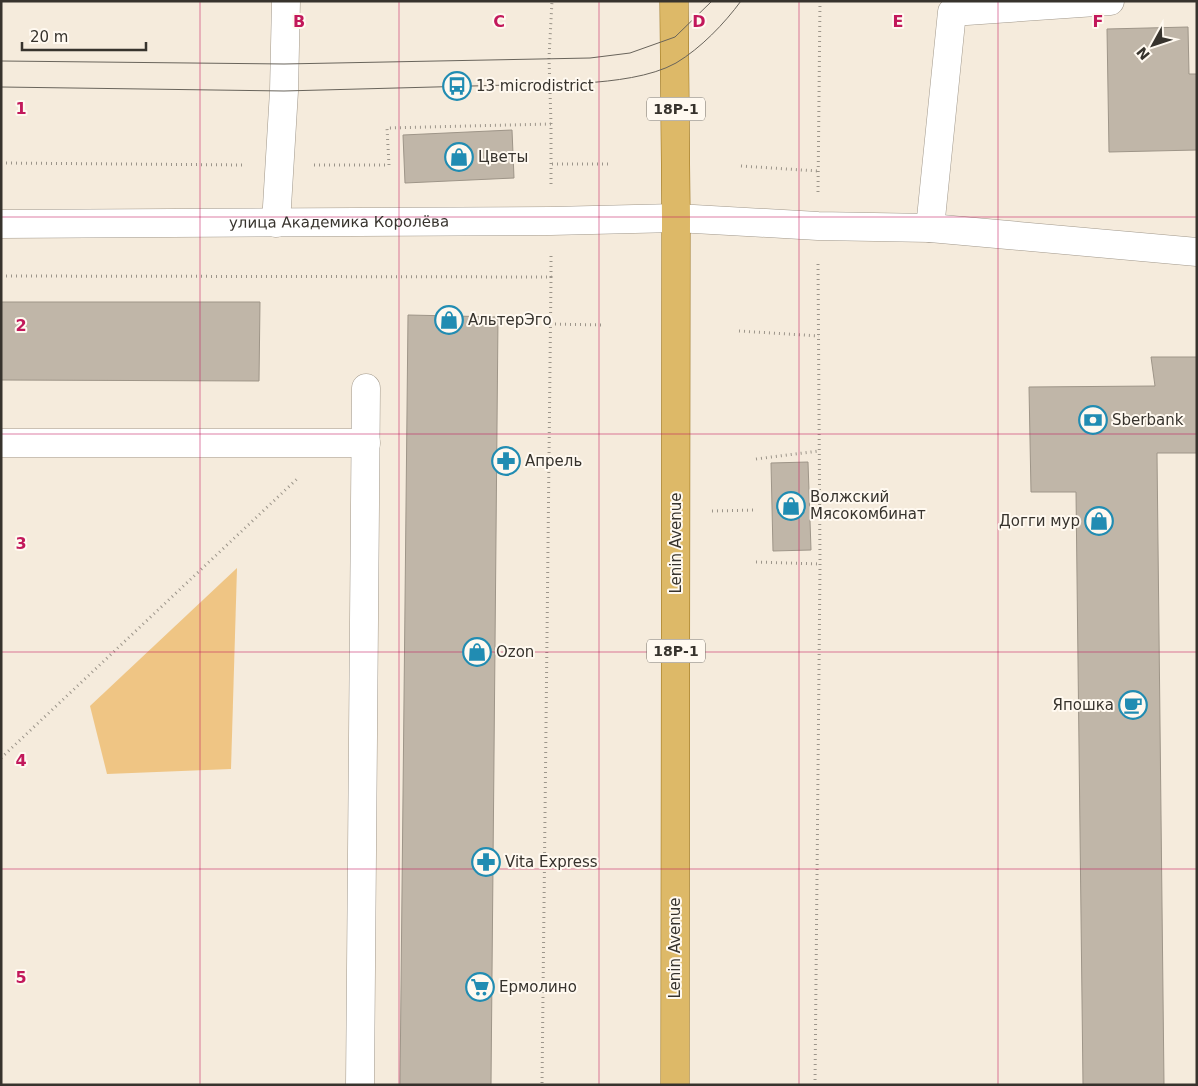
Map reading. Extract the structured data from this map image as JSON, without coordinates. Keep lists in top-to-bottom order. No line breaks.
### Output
{"streets":{"main road":["18Р-1","Lenin Avenue"],"street":["улица Академика Королёва"]},"crossings":[["улица Академика Королёва","Lenin Avenue"]],"places":{"bus stop":["13 microdistrict"],"shop":["Цветы","АльтерЭго","Волжский Мясокомбинат","Догги мур","Ozon"],"bank":["Sberbank"],"pharmacy":["Апрель","Vita Express"],"cafe":["Япошка"],"supermarket":["Ермолино"]},"scale_bar":"20 m","north":"bottom left","grid":{"columns":["B","C","D","E","F"],"rows":["1","2","3","4","5"]}}
